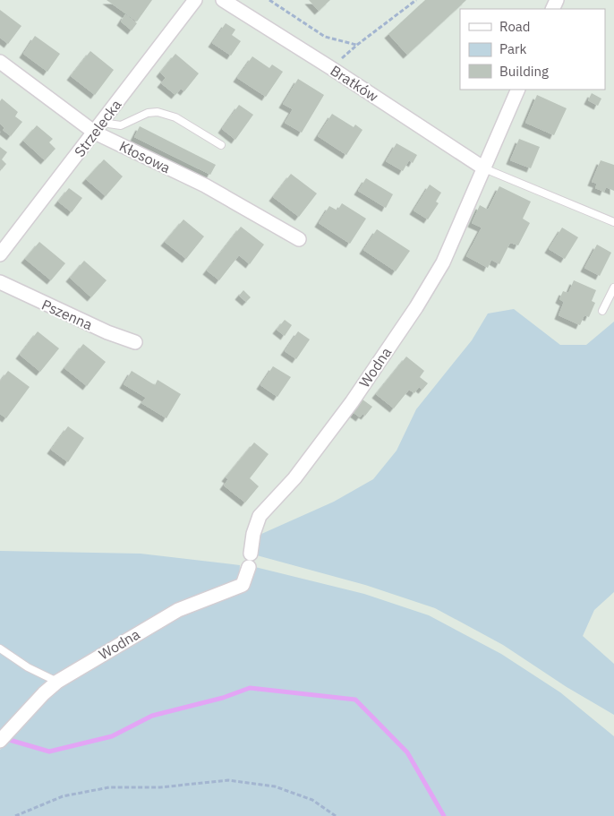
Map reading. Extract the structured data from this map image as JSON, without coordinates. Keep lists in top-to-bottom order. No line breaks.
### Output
{"streets":{"street":["Bratków","Strzelecka","Kłosowa","Pszenna","Wodna"]},"crossings":[["Bratków","Wodna"],["Strzelecka","Kłosowa"]],"legend":["Road","Park","Building"]}
